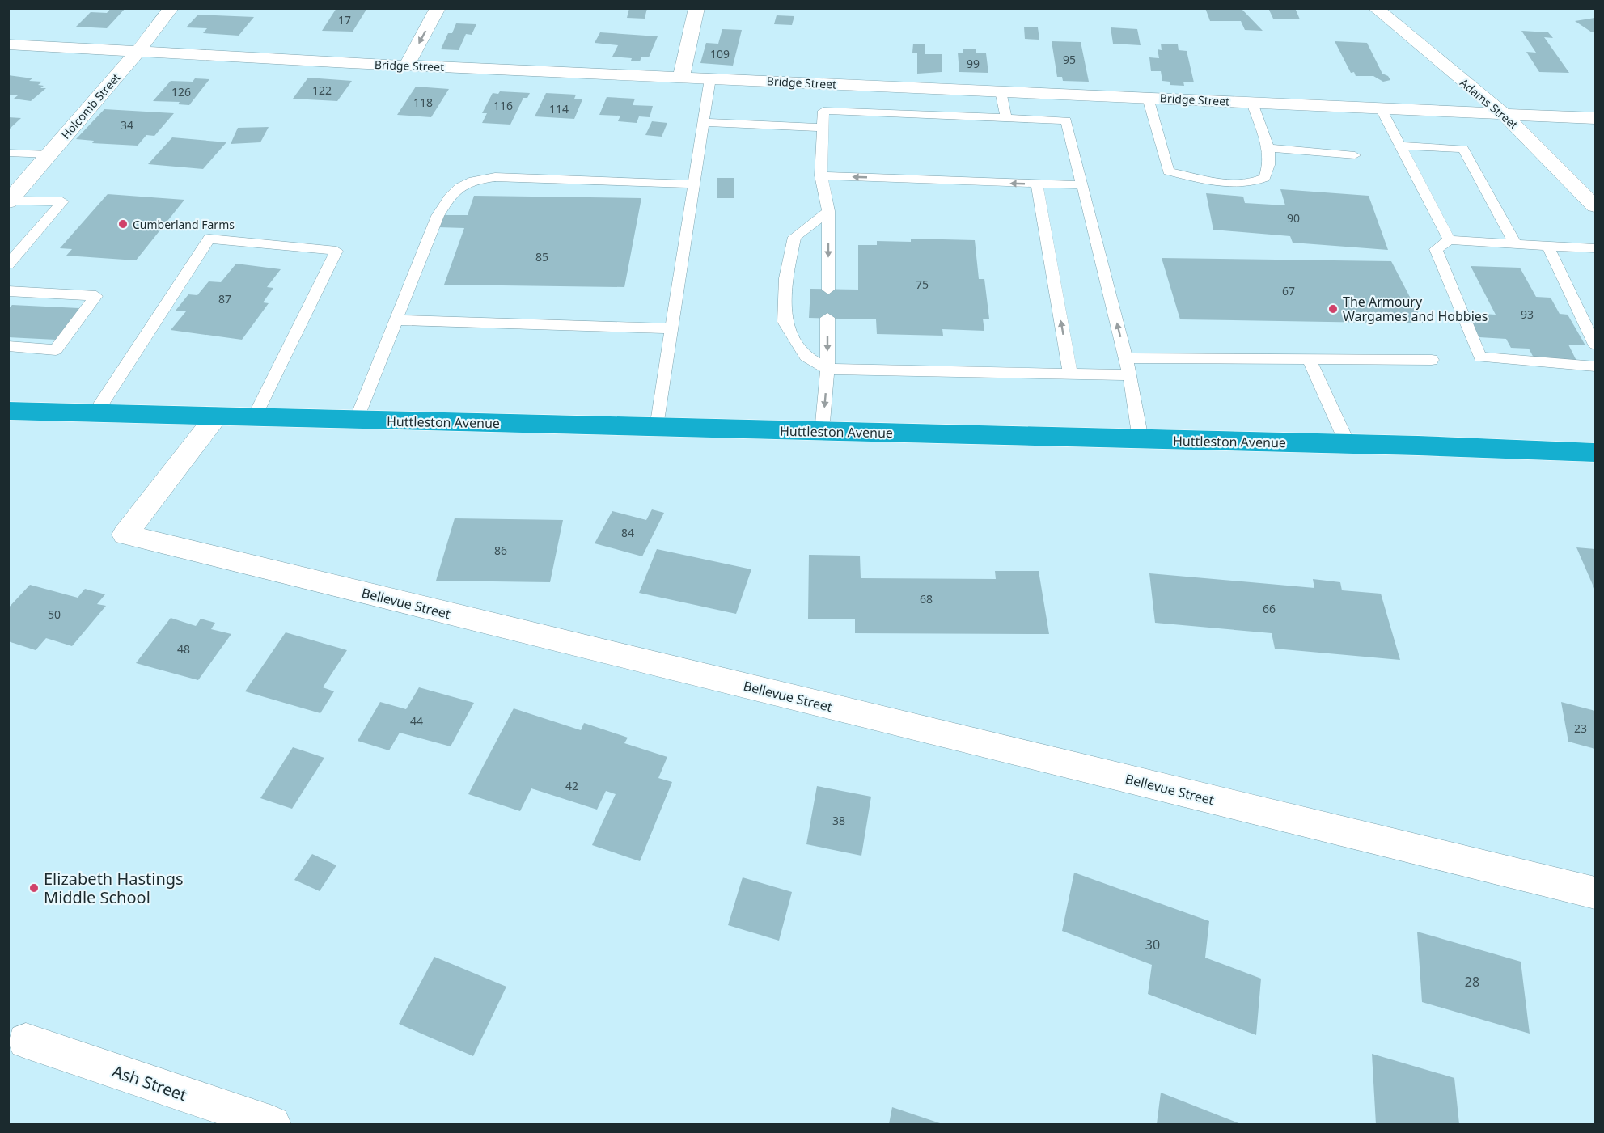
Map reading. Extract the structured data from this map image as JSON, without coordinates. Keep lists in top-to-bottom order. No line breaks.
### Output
{"streets":{"highway":["Huttleston Avenue"],"street":["Bridge Street","Adams Street","Holcomb Street","Bellevue Street","Ash Street"]},"crossings":[["Bridge Street","Adams Street"],["Bridge Street","Holcomb Street"],["Huttleston Avenue","Bellevue Street"]],"places":["Cumberland Farms","The Armoury Wargames and Hobbies","Elizabeth Hastings Middle School"],"house_numbers":["17","109","95","99","122","126","118","116","114","34","90","85","75","67","87","93","84","86","68","66","50","48","44","23","42","38","30","28"]}
